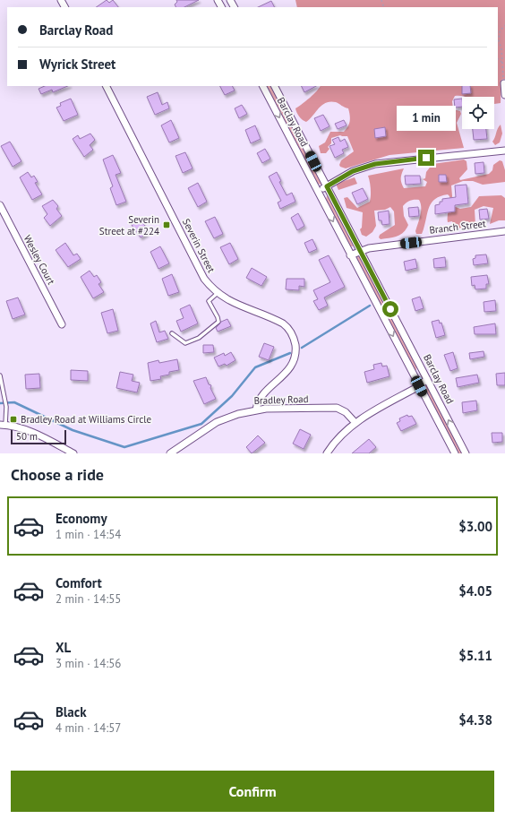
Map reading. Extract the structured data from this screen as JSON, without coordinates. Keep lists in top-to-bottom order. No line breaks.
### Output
{"streets":{"street":["Barclay Road","Branch Street","Severin Street","Wesley Court","Bradley Road"]},"crossings":[["Barclay Road","Branch Street"],["Severin Street","Bradley Road"]],"places":{"transit":["Severin Street at #224","Bradley Road at Williams Circle"]},"scale_bar":"50 m","page":{"banner":["Barclay Road","Wyrick Street"],"bubble":"1 min","scale":"50 m","heading":"Choose a ride","list":[{"name":"Economy","note":"1 min · 14:54","value":"$3.00"},{"name":"Comfort","note":"2 min · 14:55","value":"$4.05"},{"name":"XL","note":"3 min · 14:56","value":"$5.11"},{"name":"Black","note":"4 min · 14:57","value":"$4.38"}],"buttons":"Confirm"}}
